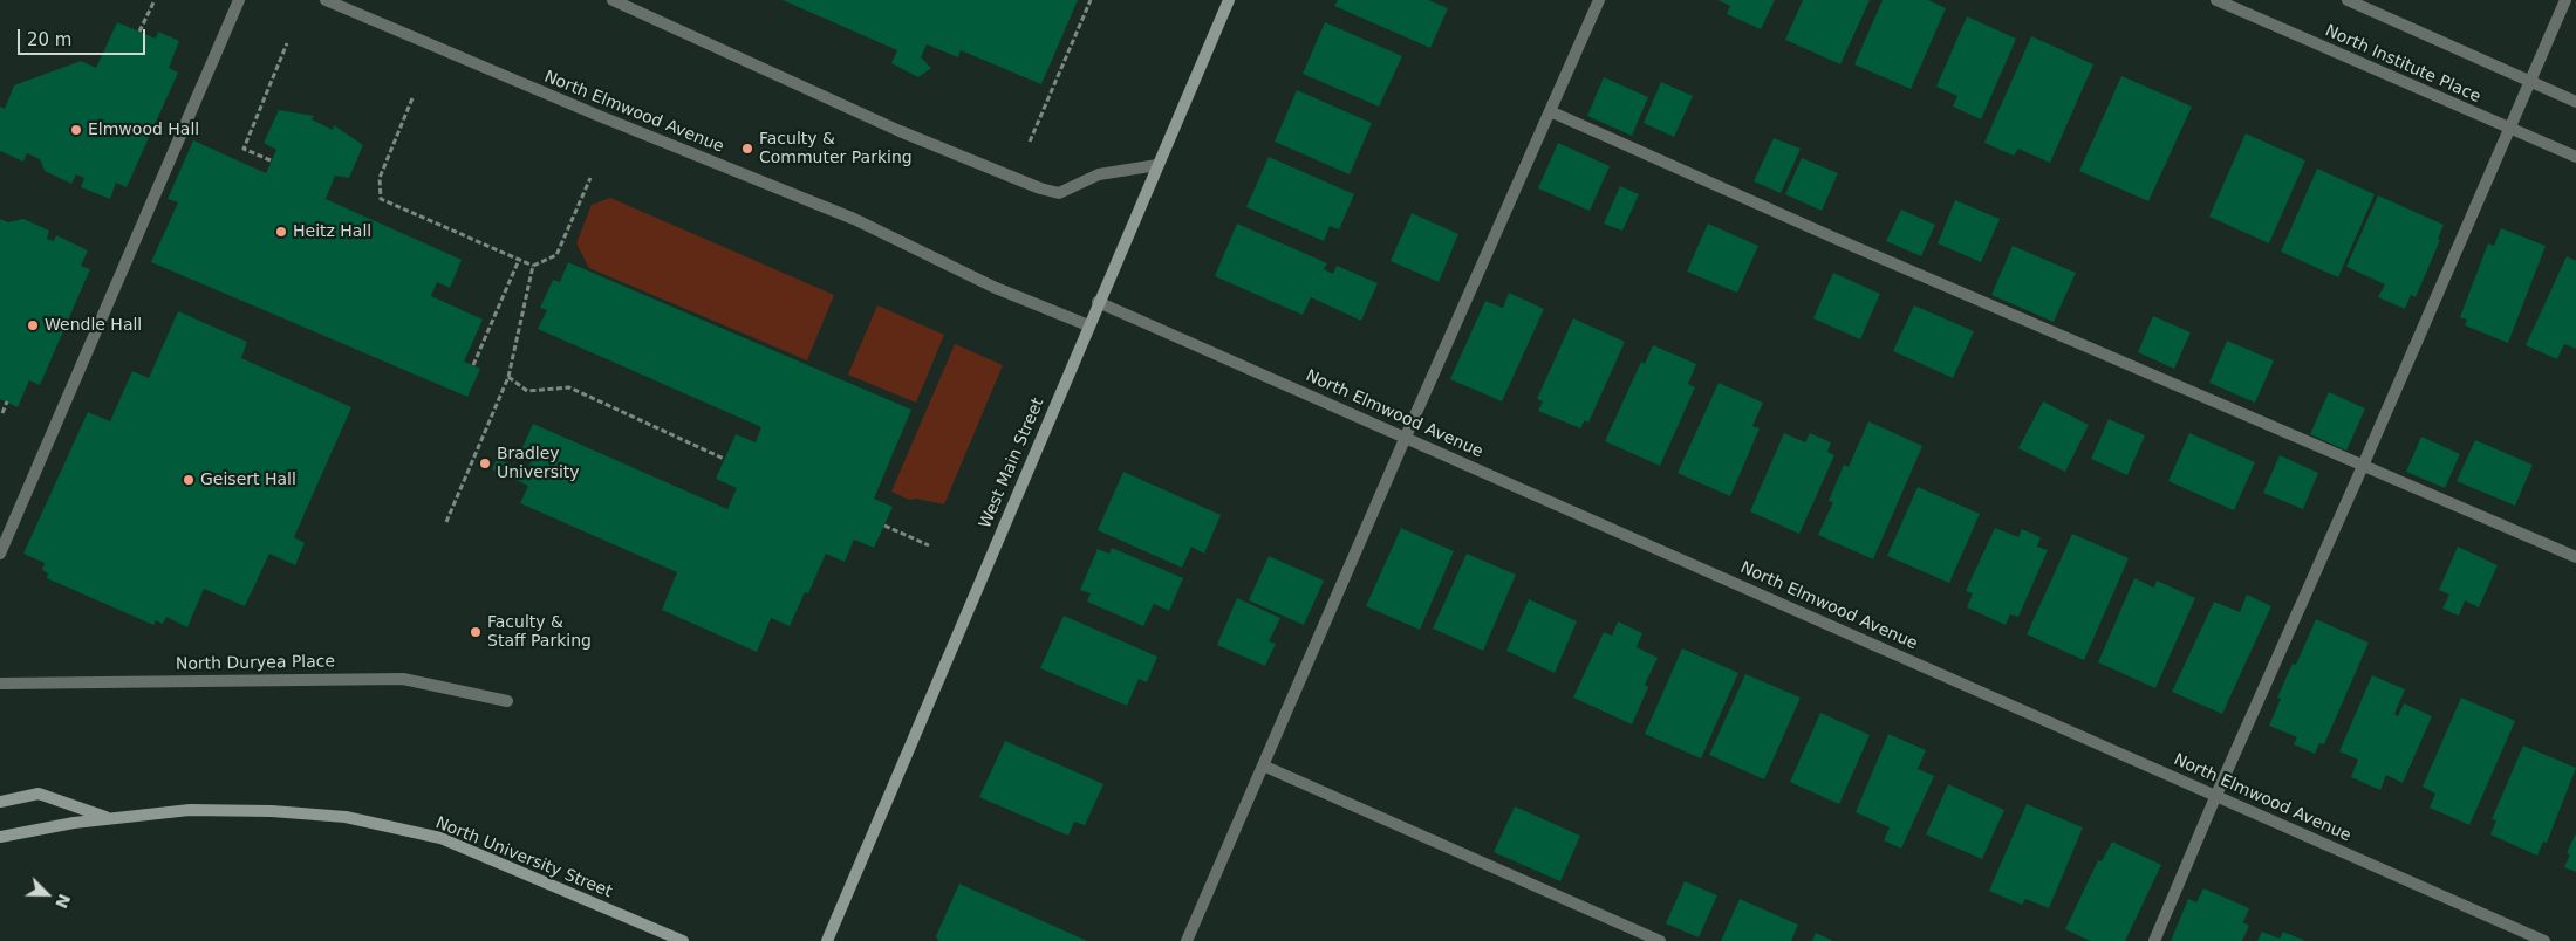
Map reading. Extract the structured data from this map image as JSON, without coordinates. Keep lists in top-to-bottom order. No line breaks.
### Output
{"streets":{"main road":["West Main Street","North University Street"],"street":["North Institute Place","North Elmwood Avenue","North Duryea Place"]},"crossings":[["North Elmwood Avenue","West Main Street"]],"places":["Elmwood Hall","Faculty & Commuter Parking","Heitz Hall","Wendle Hall","Bradley University","Geisert Hall","Faculty & Staff Parking"],"scale_bar":"20 m","north":"bottom right"}
